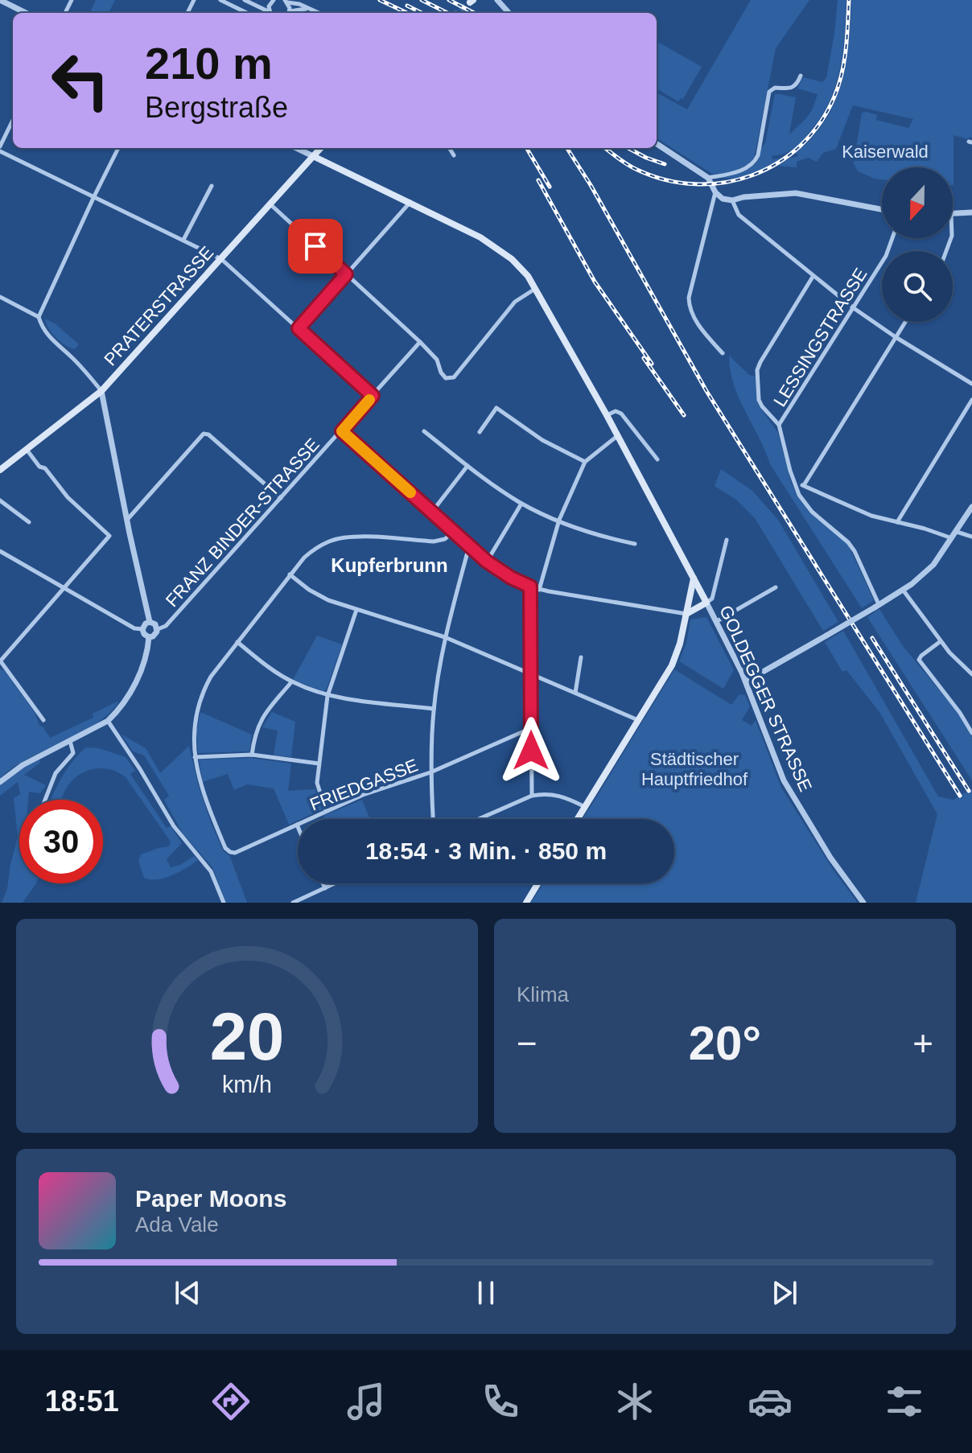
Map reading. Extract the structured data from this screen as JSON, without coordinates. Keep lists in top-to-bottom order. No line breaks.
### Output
{"streets":{"main road":["PRATERSTRASSE","GOLDEGGER STRASSE"],"street":["LESSINGSTRASSE","FRANZ BINDER-STRASSE","FRIEDGASSE"]},"crossings":[["PRATERSTRASSE","GOLDEGGER STRASSE"]],"districts":["Kupferbrunn"],"parks":["Kaiserwald","Städtischer Hauptfriedhof"],"north":"bottom","page":{"turn":["210 m","Bergstraße"],"limit":"30","trip":"18:54 · 3 Min. · 850 m","tile":"Klima","heat":["−","20°","+"],"song":["Paper Moons","Ada Vale"],"tabs":"18:51","gauge":["20","km/h"]}}
